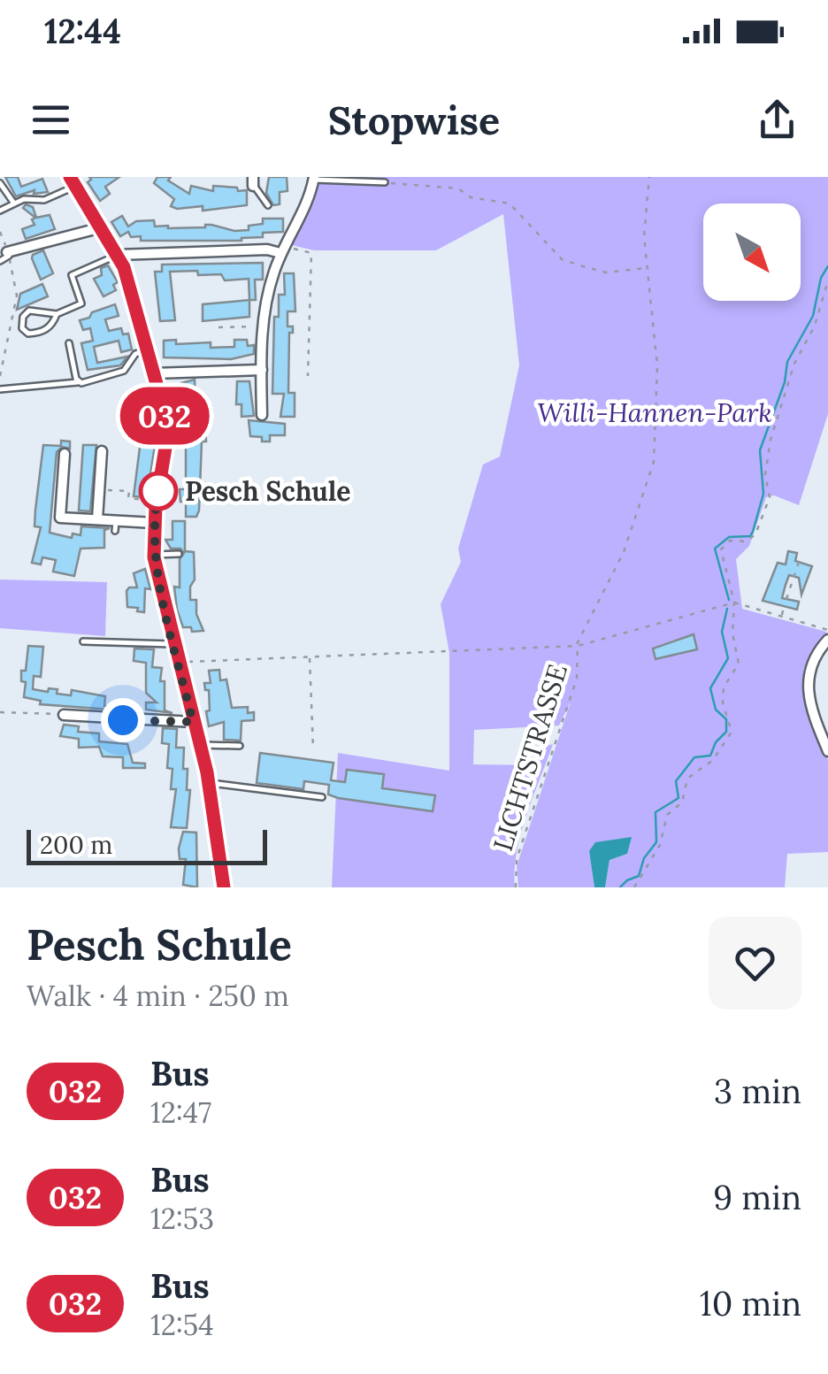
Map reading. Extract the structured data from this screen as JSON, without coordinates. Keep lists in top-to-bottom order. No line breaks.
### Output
{"streets":{"path":["LICHTSTRASSE"]},"parks":["Willi-Hannen-Park"],"places":["Pesch Schule"],"lines":["bus line 032"],"scale_bar":"200 m","north":"bottom right","page":{"status":"12:44","header":"Stopwise","on_map":"032","scale":"200 m","heading":["Pesch Schule","Walk · 4 min · 250 m"],"list":[{"mark":"032","name":"Bus","note":"12:47","value":"3 min"},{"mark":"032","name":"Bus","note":"12:53","value":"9 min"},{"mark":"032","name":"Bus","note":"12:54","value":"10 min"}]}}
